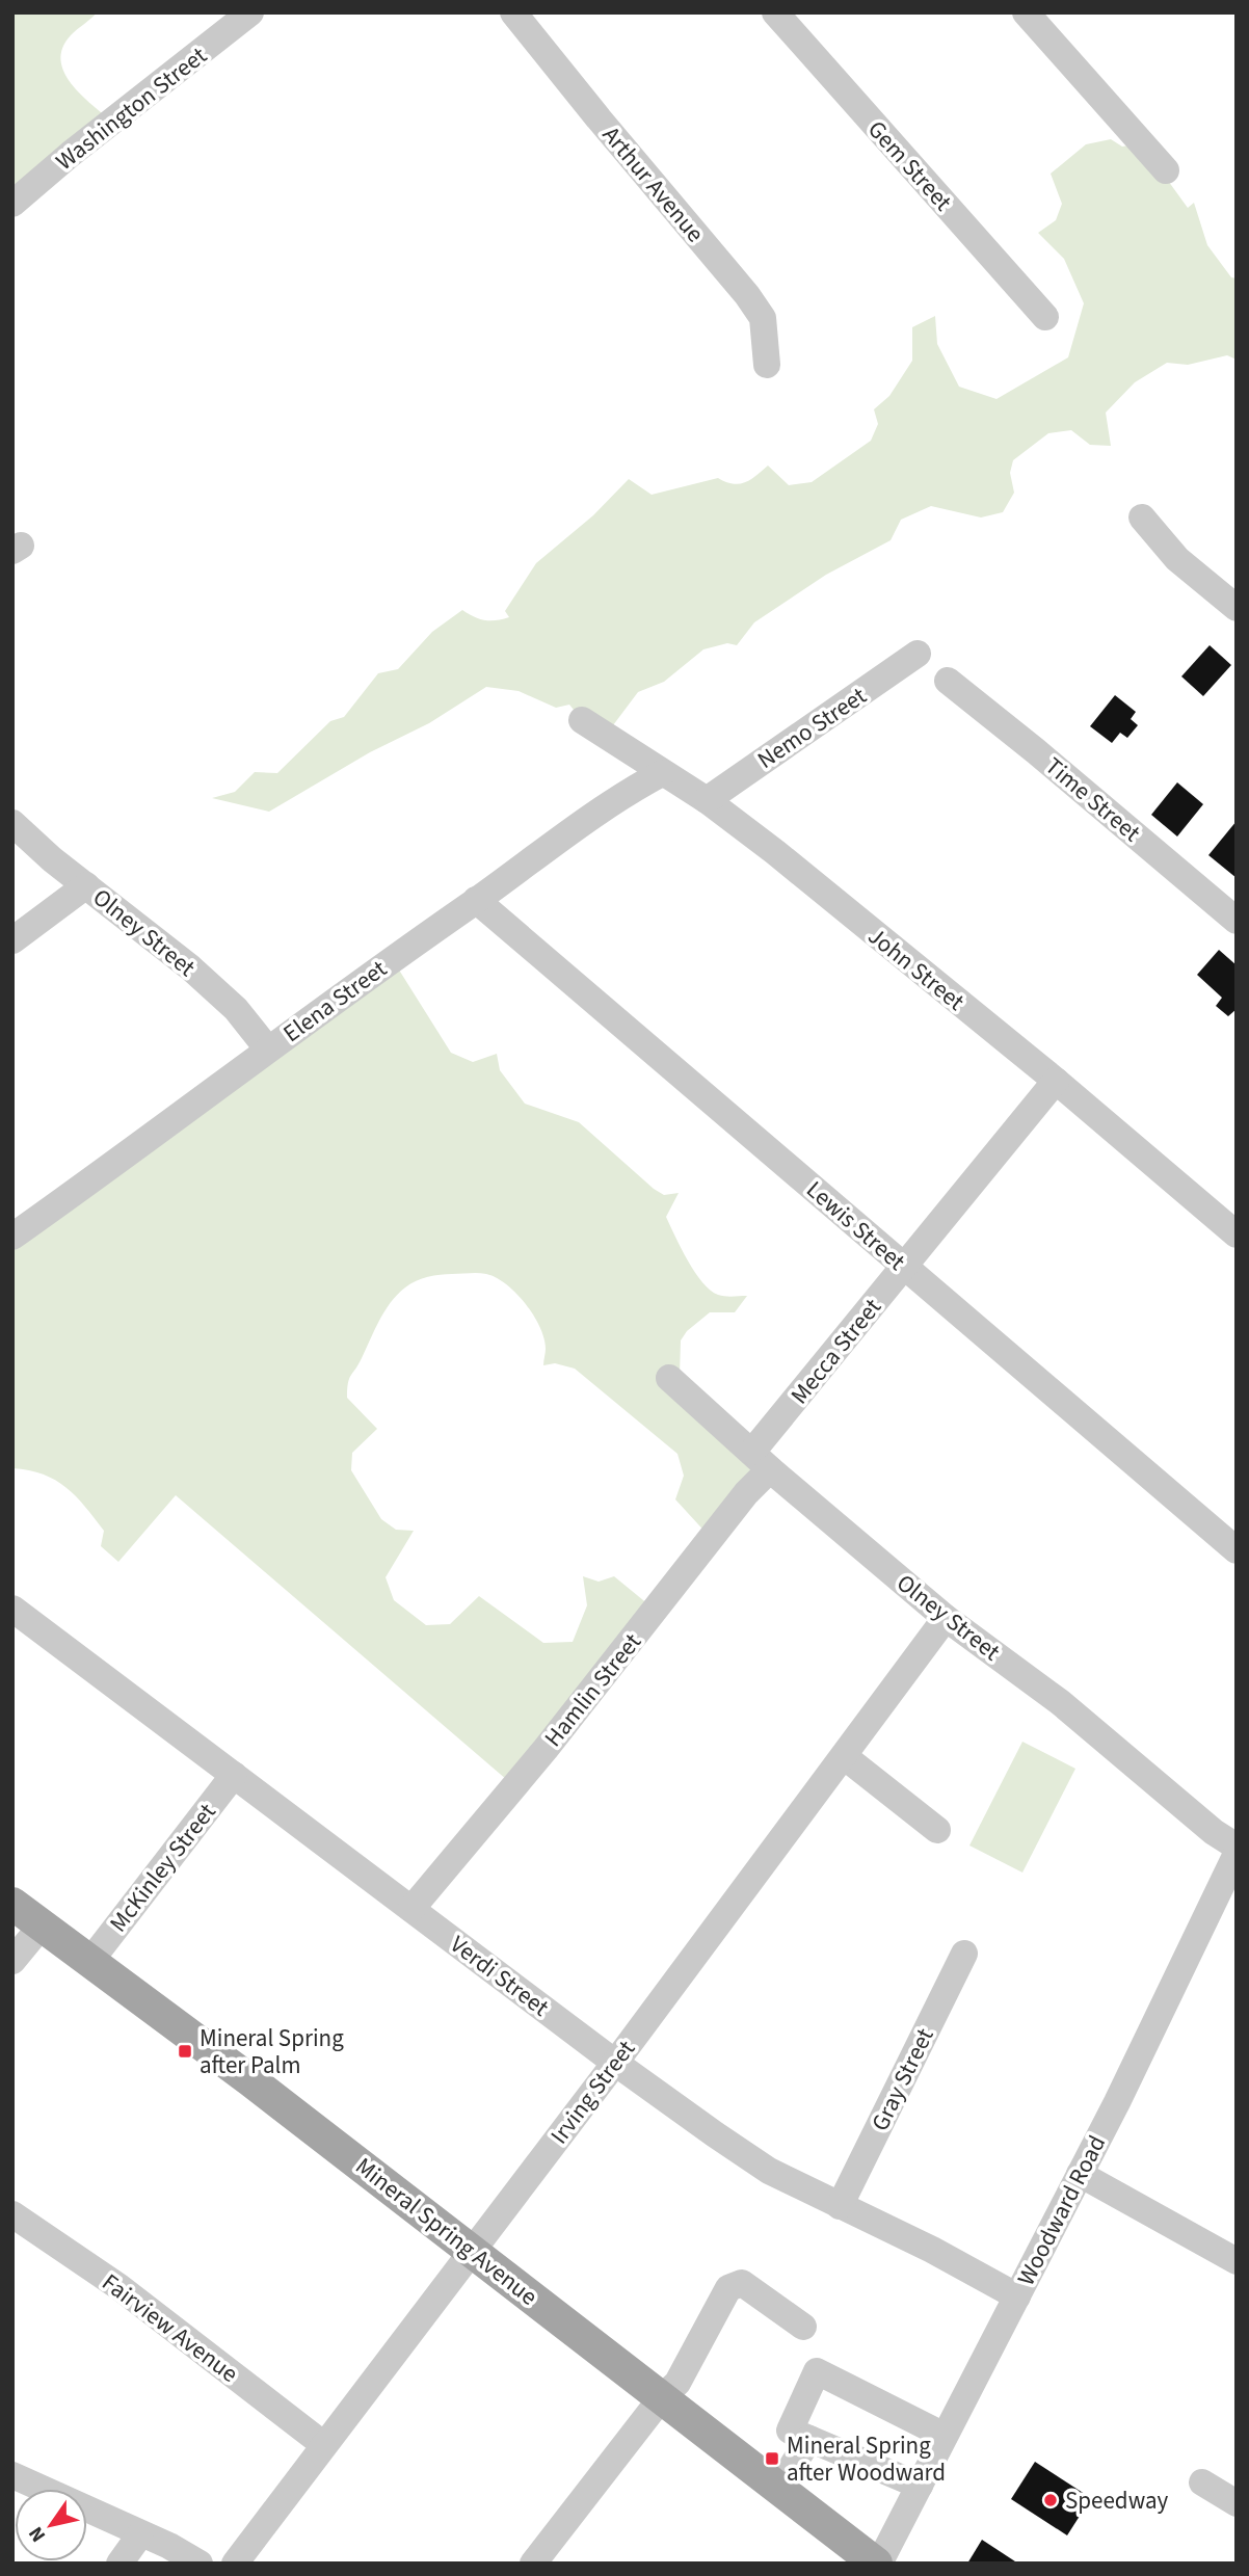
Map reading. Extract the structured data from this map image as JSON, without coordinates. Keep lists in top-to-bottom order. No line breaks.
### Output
{"streets":{"main road":["Mineral Spring Avenue"],"street":["Washington Street","Gem Street","Arthur Avenue","Nemo Street","Time Street","Olney Street","John Street","Elena Street","Lewis Street","Mecca Street","Hamlin Street","McKinley Street","Verdi Street","Gray Street","Irving Street","Woodward Road","Fairview Avenue"]},"crossings":[["Nemo Street","John Street"],["Olney Street","Elena Street"],["Olney Street","Mecca Street"],["Olney Street","Hamlin Street"],["Olney Street","Irving Street"],["John Street","Elena Street"],["John Street","Mecca Street"],["Elena Street","Lewis Street"],["Lewis Street","Mecca Street"],["Mecca Street","Hamlin Street"],["Hamlin Street","Verdi Street"],["McKinley Street","Verdi Street"],["McKinley Street","Mineral Spring Avenue"],["Verdi Street","Gray Street"],["Verdi Street","Irving Street"],["Verdi Street","Woodward Road"],["Irving Street","Mineral Spring Avenue"],["Irving Street","Fairview Avenue"],["Woodward Road","Mineral Spring Avenue"]],"places":{"transit":["Mineral Spring after Palm","Mineral Spring after Woodward"],"other":["Speedway"]},"north":"bottom left"}
